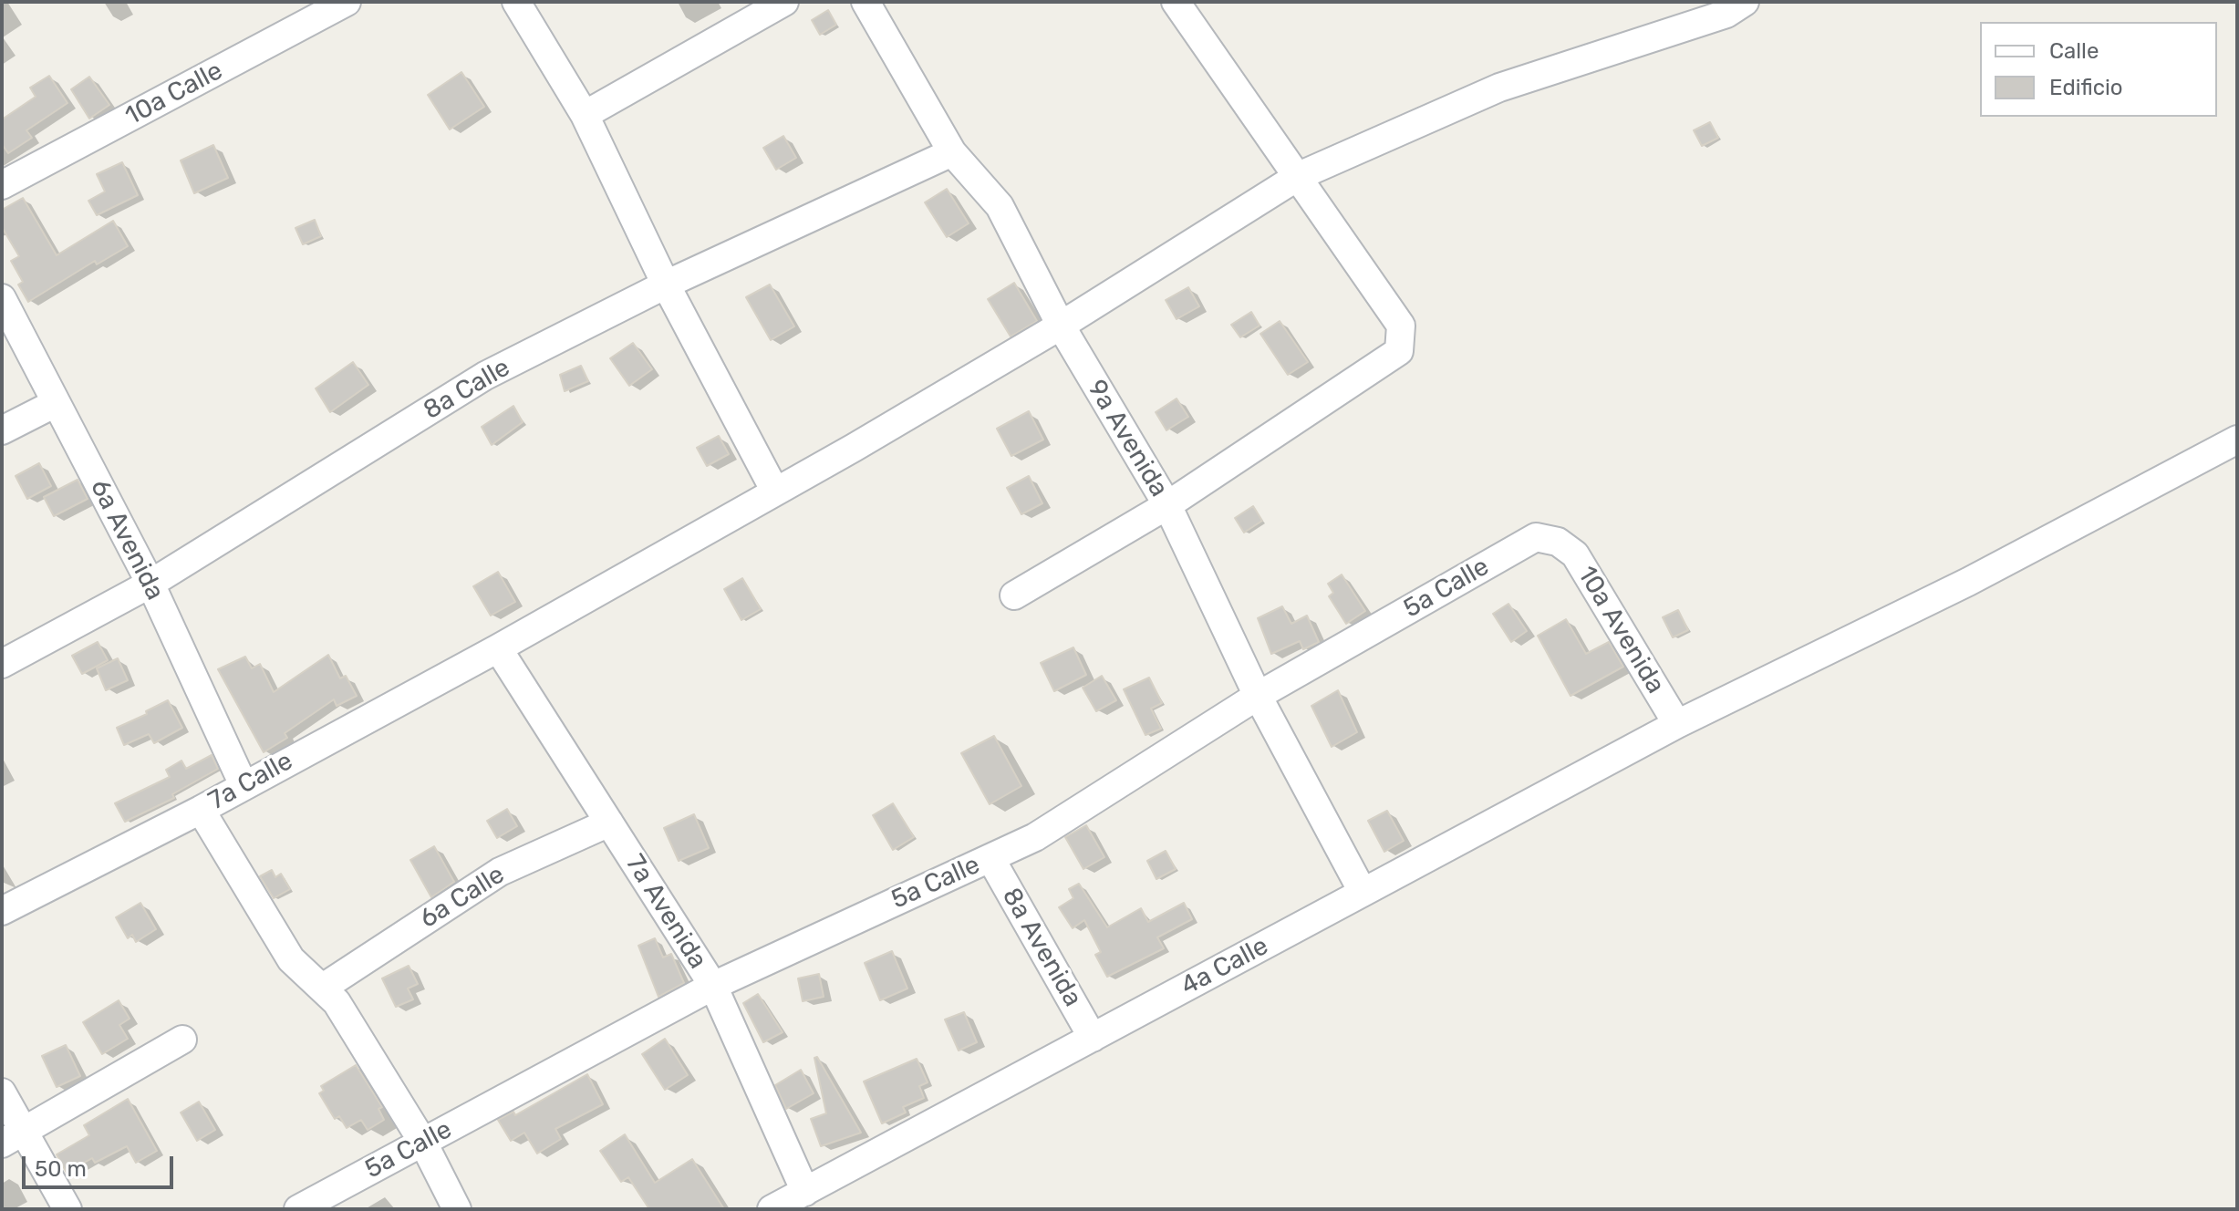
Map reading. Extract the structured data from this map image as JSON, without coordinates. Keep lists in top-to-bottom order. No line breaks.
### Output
{"streets":{"street":["10a Calle","8a Calle","9a Avenida","6a Avenida","5a Calle","10a Avenida","7a Calle","6a Calle","7a Avenida","8a Avenida","4a Calle"]},"crossings":[["8a Calle","9a Avenida"],["8a Calle","6a Avenida"],["9a Avenida","5a Calle"],["9a Avenida","7a Calle"],["9a Avenida","4a Calle"],["6a Avenida","7a Calle"],["5a Calle","10a Avenida"],["5a Calle","7a Avenida"],["5a Calle","8a Avenida"],["10a Avenida","4a Calle"],["7a Calle","7a Avenida"],["6a Calle","7a Avenida"],["7a Avenida","4a Calle"],["8a Avenida","4a Calle"]],"legend":["Calle","Edificio"],"scale_bar":"50 m"}
